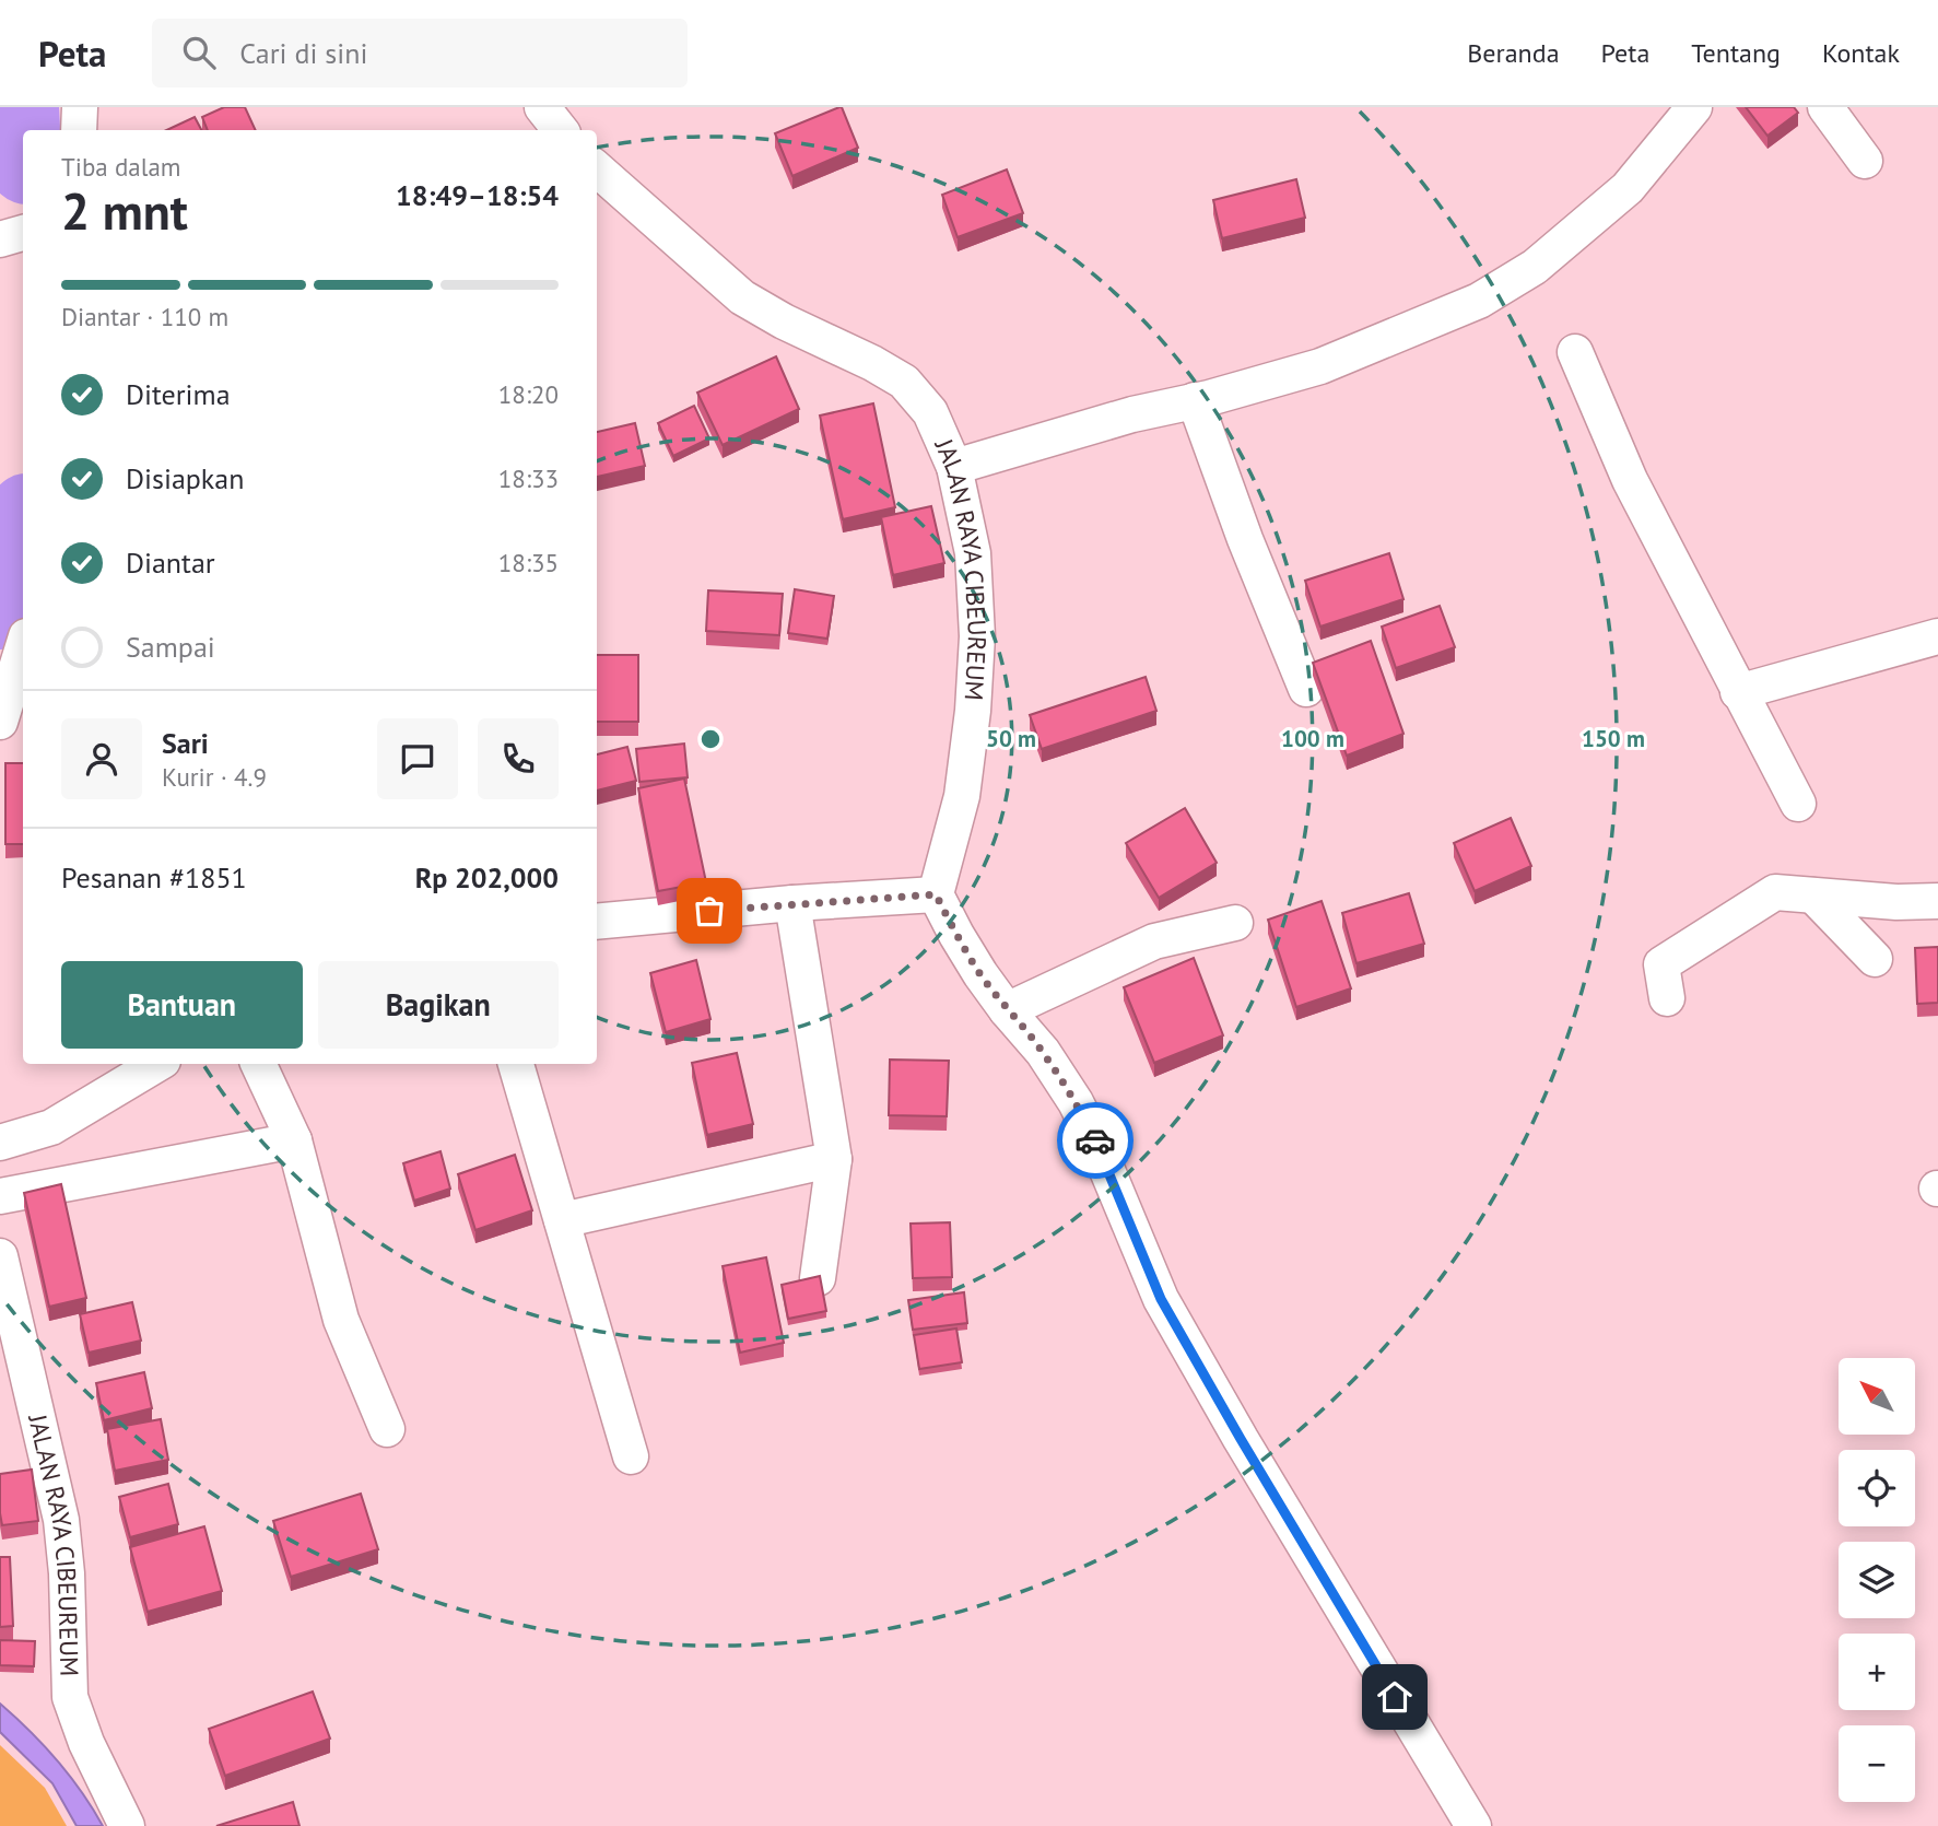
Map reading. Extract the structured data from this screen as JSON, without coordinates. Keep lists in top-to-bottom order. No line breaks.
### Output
{"streets":{"street":["JALAN RAYA CIBEUREUM"]},"north":"top left","page":{"header":"Peta","search":"Cari di sini","nav":["Beranda","Peta","Tentang","Kontak"],"heading":["2 mnt","Tiba dalam","18:49–18:54"],"panel":["Sari","Kurir · 4.9","Pesanan #1851","Rp 202,000"],"bar":"Diantar · 110 m","list":[["Diterima","18:20"],["Disiapkan","18:33"],["Diantar","18:35"],"Sampai"],"buttons":["Bantuan","Bagikan"],"map_buttons":["+","−"]},"rings":["50 m","100 m","150 m"]}
